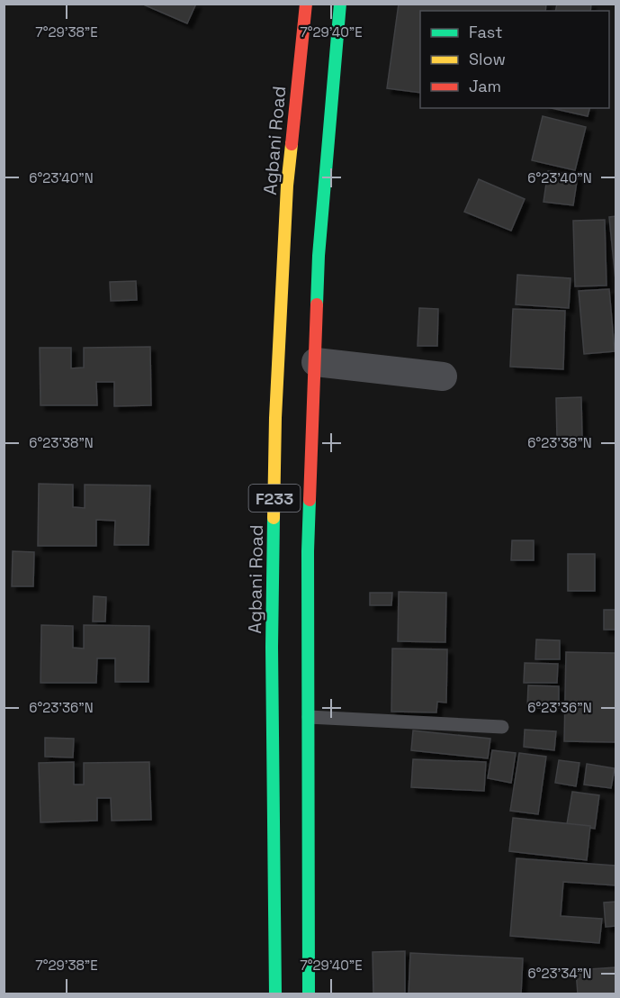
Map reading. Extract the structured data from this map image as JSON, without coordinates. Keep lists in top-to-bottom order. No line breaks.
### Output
{"streets":{"main road":["Agbani Road","F233"]},"legend":["Fast","Slow","Jam"],"coordinates":["7°29'38\"E","7°29'40\"E","6°23'40\"N","6°23'38\"N","6°23'36\"N","6°23'34\"N"]}
